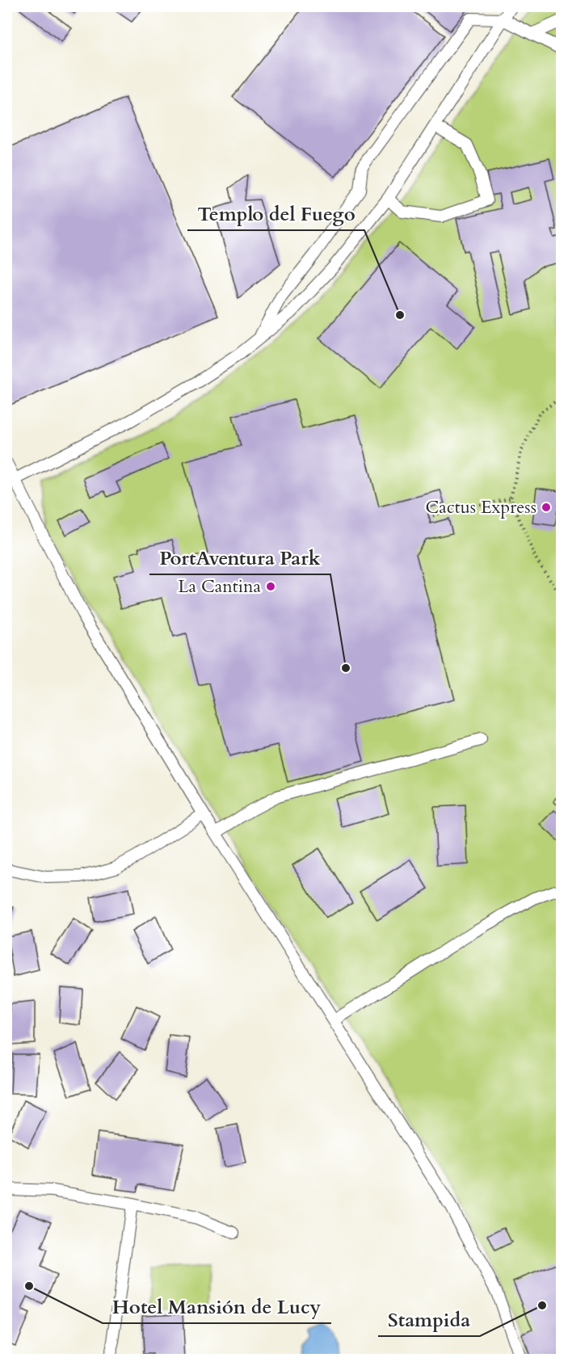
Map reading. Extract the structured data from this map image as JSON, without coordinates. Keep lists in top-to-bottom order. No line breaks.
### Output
{"places":["Templo del Fuego","Cactus Express","La Cantina","PortAventura Park","Hotel Mansión de Lucy","Stampida"]}
